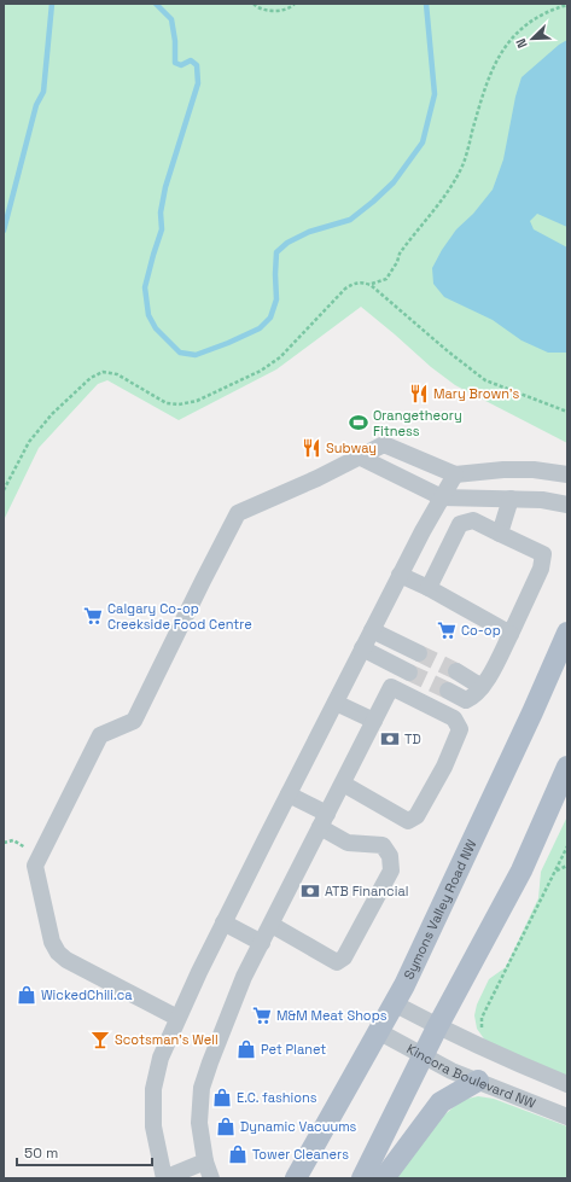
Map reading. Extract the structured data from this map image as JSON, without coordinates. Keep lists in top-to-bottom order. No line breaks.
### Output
{"streets":{"main road":["Symons Valley Road NW"],"street":["Kincora Boulevard NW"]},"crossings":[["Symons Valley Road NW","Kincora Boulevard NW"]],"places":{"restaurant":["Mary Brown's","Subway"],"sports":["Orangetheory Fitness"],"supermarket":["Calgary Co-op Creekside Food Centre","Co-op","M&M Meat Shops"],"bank":["TD","ATB Financial"],"shop":["WickedChili.ca","Pet Planet","E.C. fashions","Dynamic Vacuums","Tower Cleaners"],"bar":["Scotsman's Well"]},"scale_bar":"50 m","north":"bottom left"}
